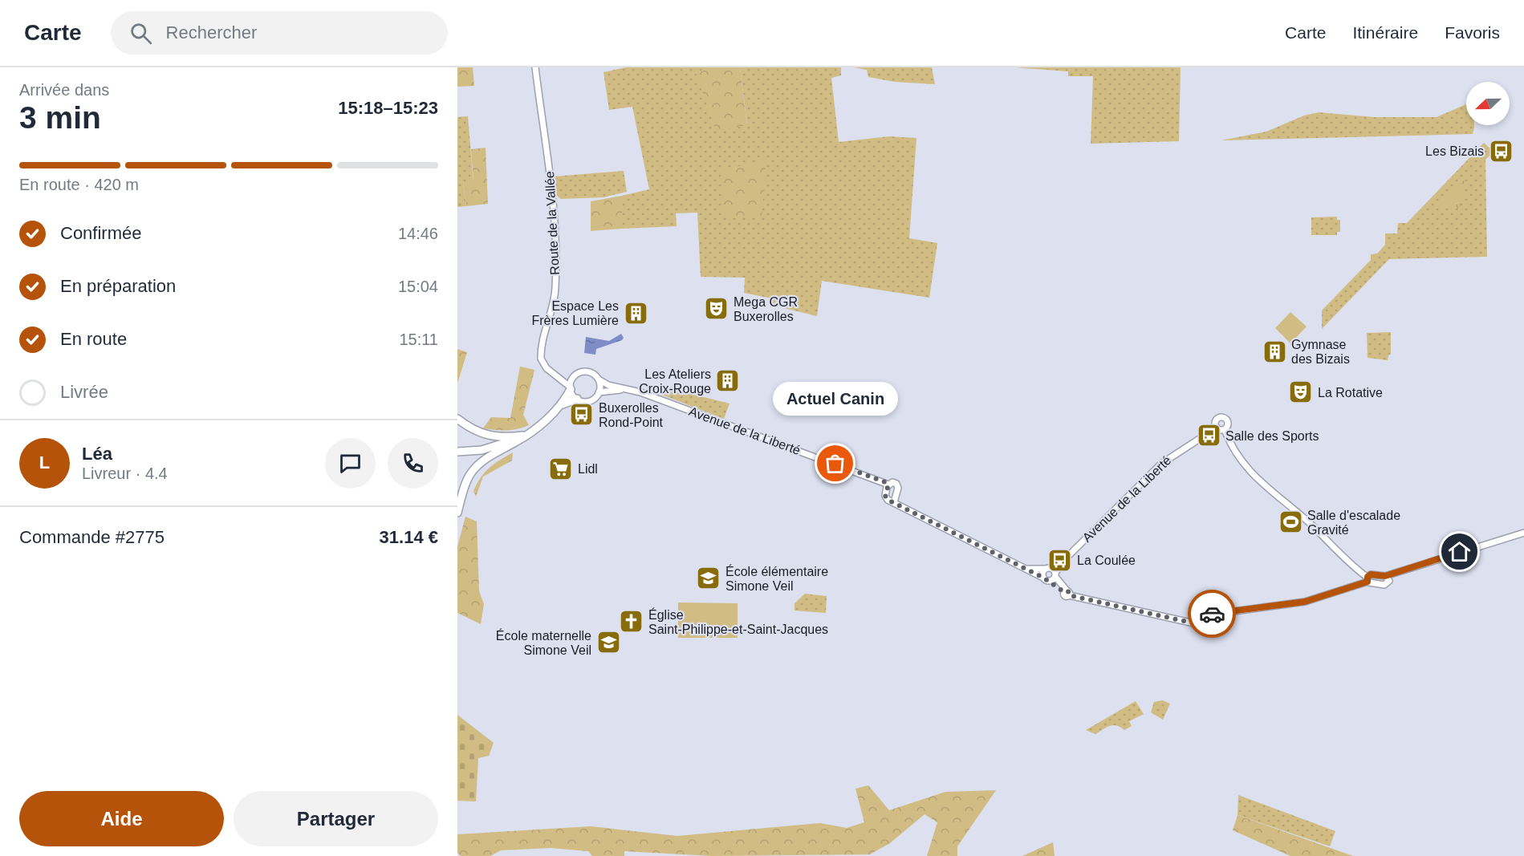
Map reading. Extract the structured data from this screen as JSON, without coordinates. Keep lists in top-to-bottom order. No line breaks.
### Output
{"streets":{"street":["Route de la Vallée","Avenue de la Liberté"]},"crossings":[["Route de la Vallée","Avenue de la Liberté"]],"places":{"bus stop":["Les Bizais","Buxerolles Rond-Point","Salle des Sports","La Coulée"],"theatre":["Mega CGR Buxerolles","La Rotative"],"building":["Espace Les Frères Lumière","Gymnase des Bizais","Les Ateliers Croix-Rouge"],"other":["Actuel Canin"],"supermarket":["Lidl"],"sports":["Salle d'escalade Gravité"],"school or university":["École élémentaire Simone Veil","École maternelle Simone Veil"],"church":["Église Saint-Philippe-et-Saint-Jacques"]},"north":"left","page":{"header":"Carte","search":"Rechercher","nav":["Carte","Itinéraire","Favoris"],"heading":["3 min","Arrivée dans","15:18–15:23"],"panel":["Léa","Livreur · 4.4","Commande #2775","31.14 €"],"bar":"En route · 420 m","list":[["Confirmée","14:46"],["En préparation","15:04"],["En route","15:11"],"Livrée"],"bubble":"Actuel Canin","round":"L","buttons":["Aide","Partager"]}}
